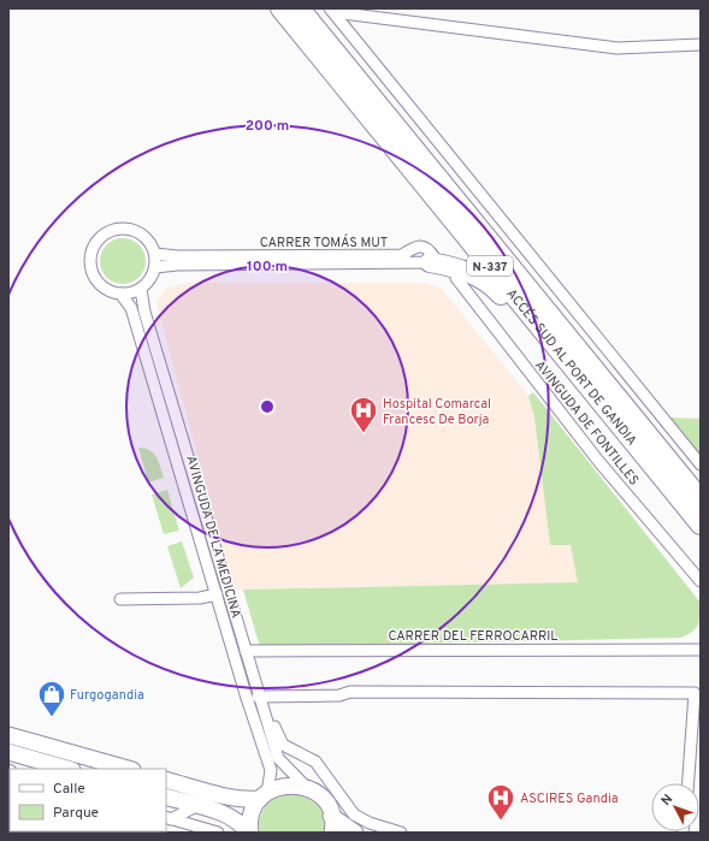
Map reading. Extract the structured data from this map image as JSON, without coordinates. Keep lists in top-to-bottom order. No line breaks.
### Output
{"streets":{"highway":["N-337","ACCÉS SUD AL PORT DE GANDIA"],"street":["CARRER TOMÁS MUT","AVINGUDA DE FONTILLES","AVINGUDA DE LA MEDICINA","CARRER DEL FERROCARRIL"]},"crossings":[["CARRER TOMÁS MUT","AVINGUDA DE LA MEDICINA"],["AVINGUDA DE LA MEDICINA","CARRER DEL FERROCARRIL"]],"places":{"hospital":["Hospital Comarcal Francesc De Borja","ASCIRES Gandia"],"shop":["Furgogandia"]},"legend":["Calle","Parque"],"north":"top left","rings":["200 m","100 m"]}
